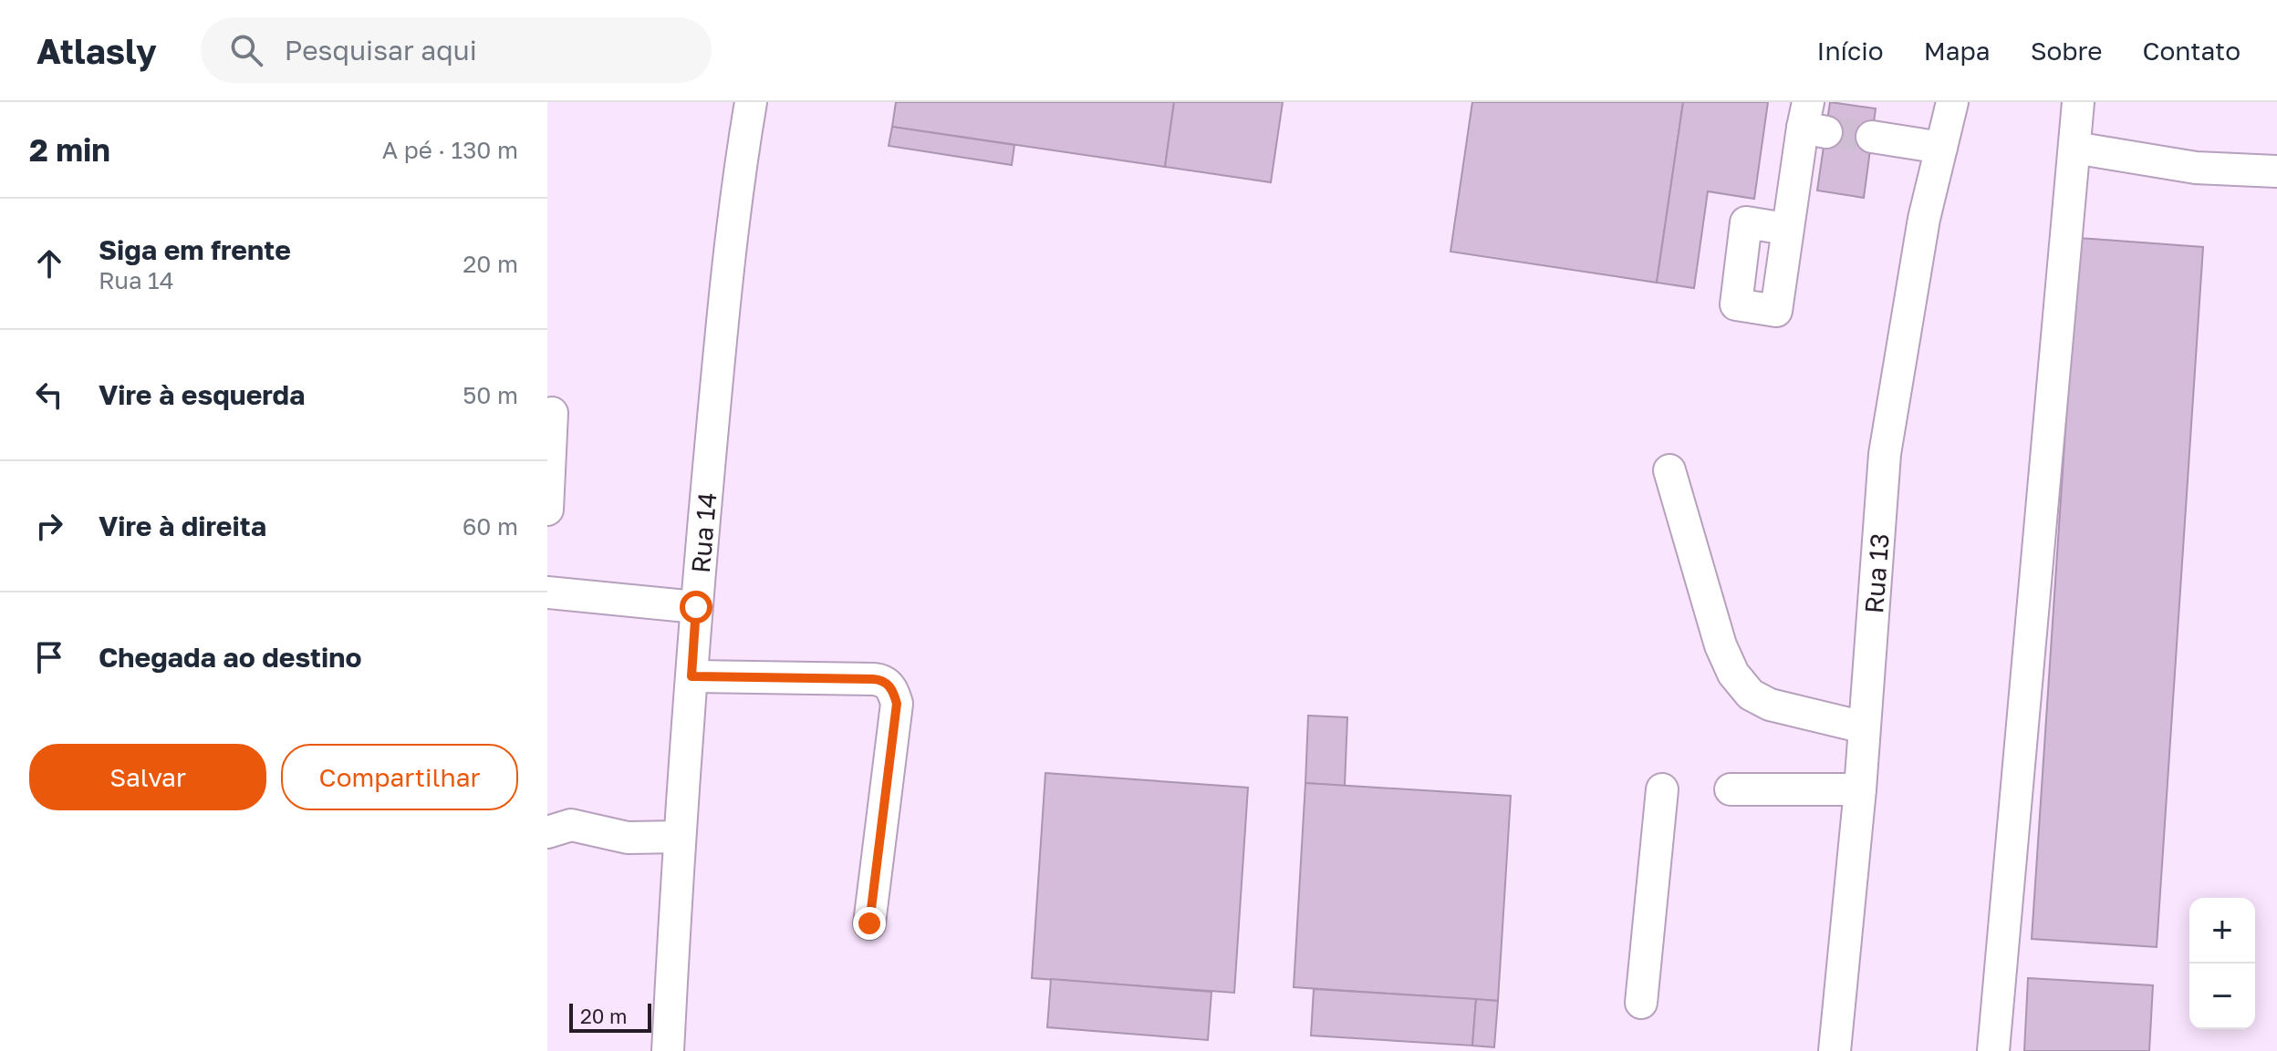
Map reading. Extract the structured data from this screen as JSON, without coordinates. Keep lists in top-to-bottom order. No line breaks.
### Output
{"streets":{"street":["Rua 14","Rua 13"]},"scale_bar":"20 m","page":{"header":"Atlasly","search":"Pesquisar aqui","nav":["Início","Mapa","Sobre","Contato"],"heading":["2 min","A pé · 130 m"],"list":[["Siga em frente","Rua 14","20 m"],["Vire à esquerda","50 m"],["Vire à direita","60 m"],"Chegada ao destino"],"buttons":["Salvar","Compartilhar"],"map_buttons":["+","−"],"scale":"20 m"}}
